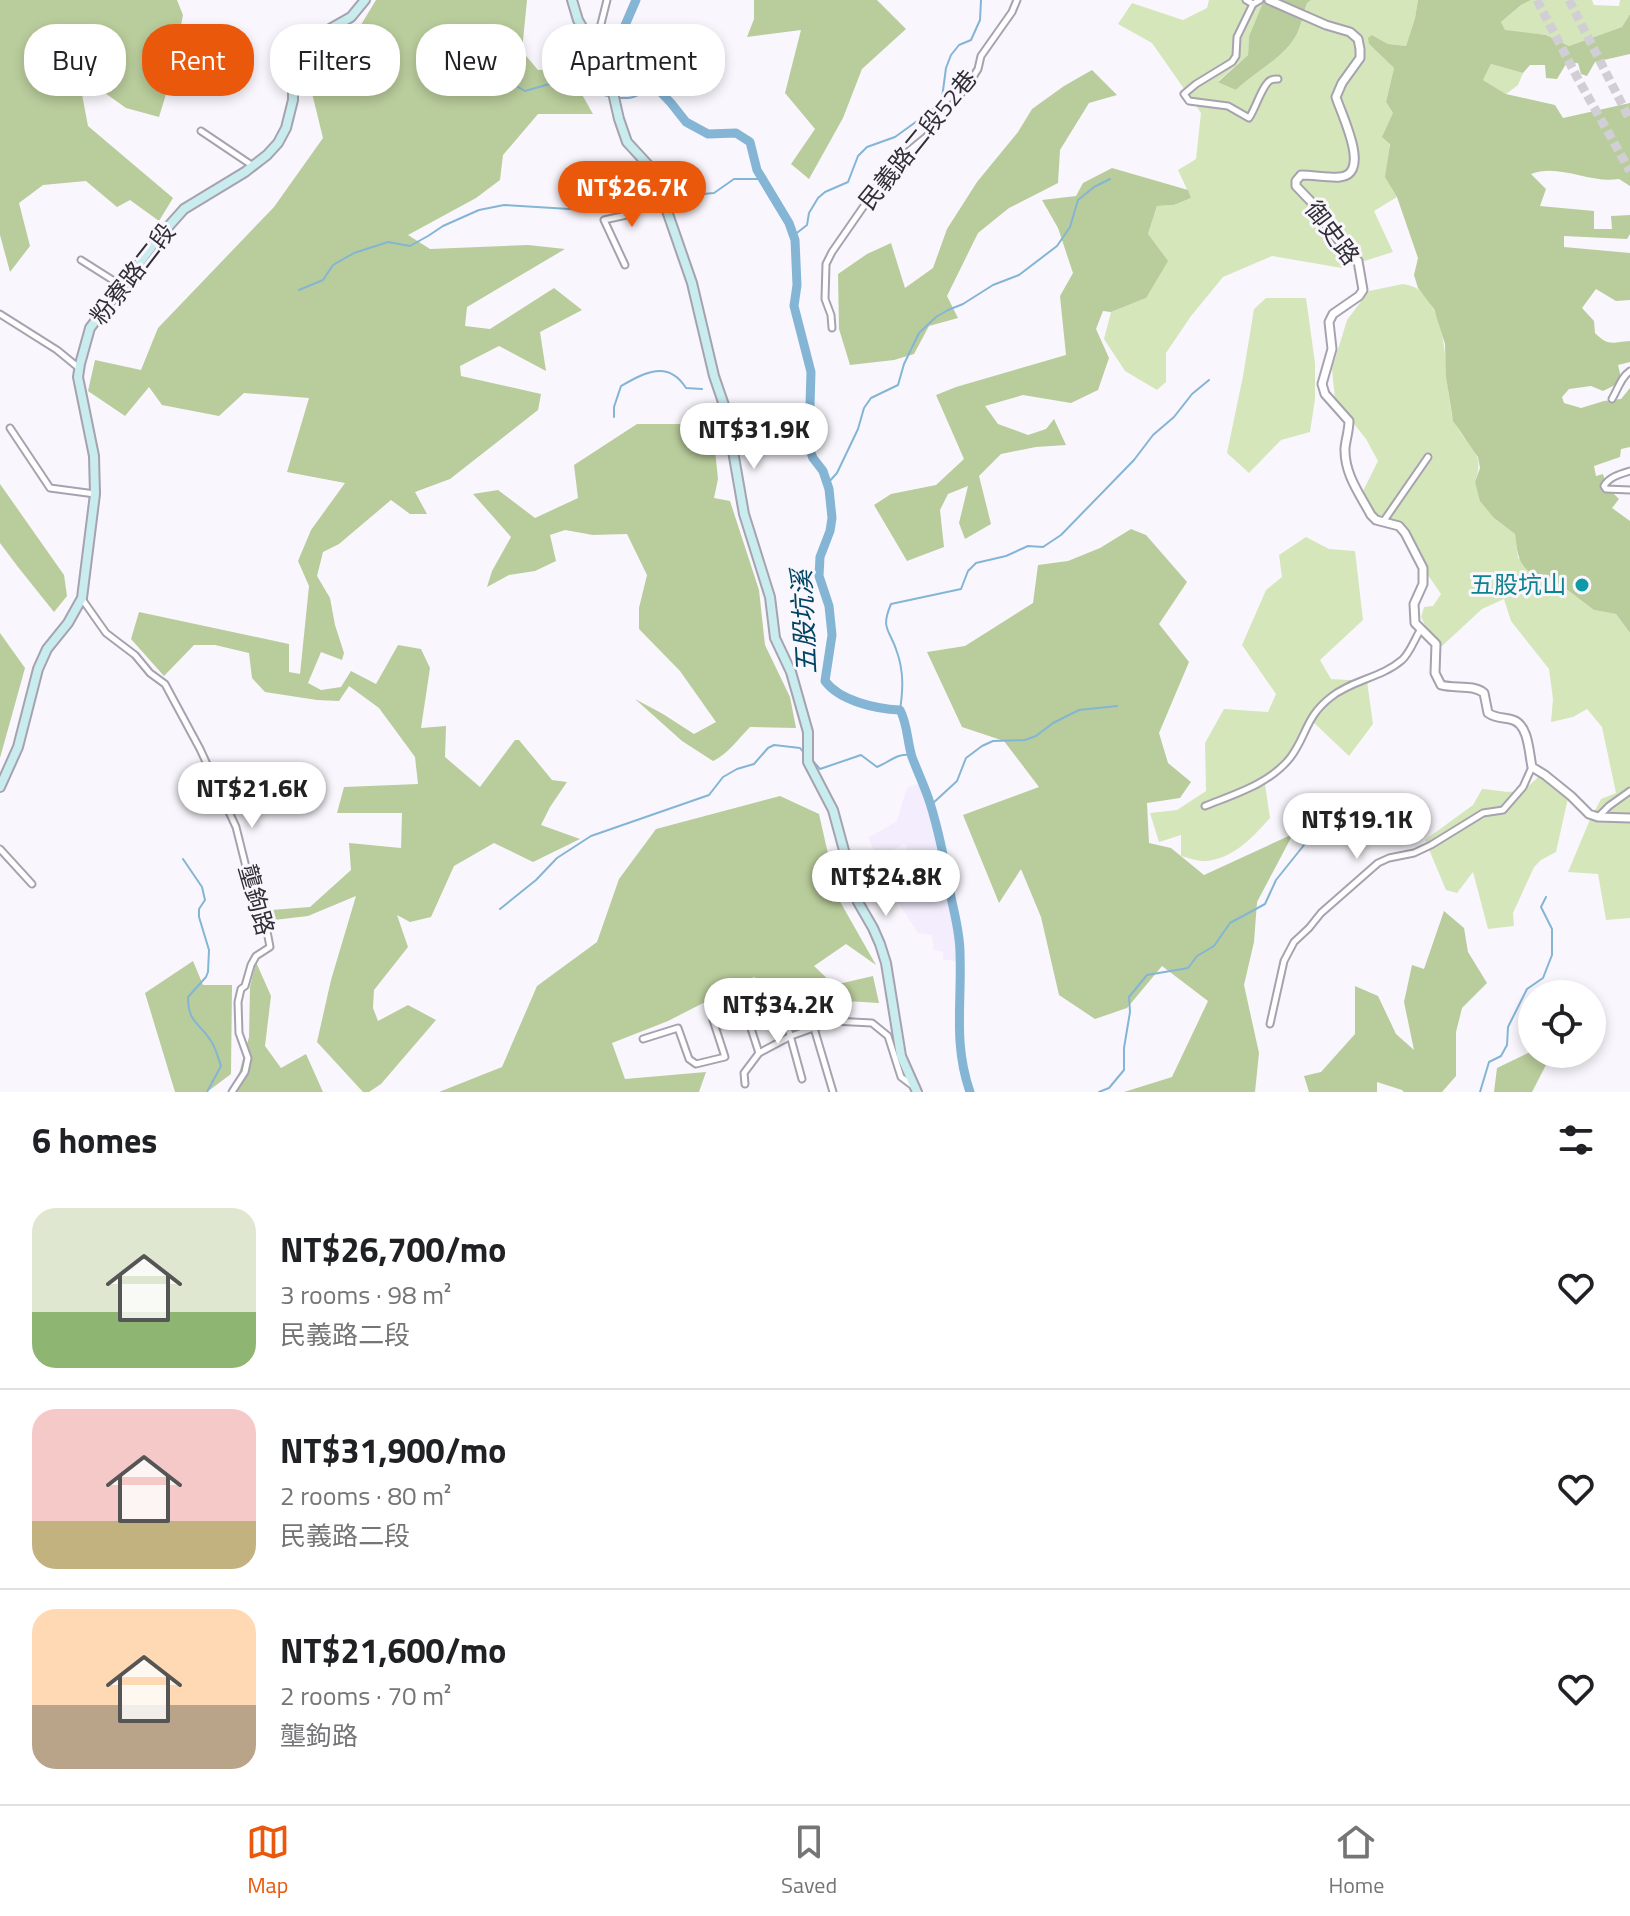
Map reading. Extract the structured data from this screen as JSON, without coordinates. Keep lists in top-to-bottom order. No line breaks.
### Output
{"streets":{"main road":["粉寮路二段"],"street":["民義路二段52巷","御史路","壟鉤路"]},"crossings":[["粉寮路二段","壟鉤路"]],"water":["五股坑溪"],"places":["五股坑山"],"page":{"chip":["Buy","Rent","Filters","New","Apartment"],"price":["NT$26.7K","NT$31.9K","NT$21.6K","NT$19.1K","NT$24.8K","NT$34.2K"],"heading":"6 homes","list":[{"name":"NT$26,700/mo","note":"3 rooms · 98 m² · 民義路二段"},{"name":"NT$31,900/mo","note":"2 rooms · 80 m² · 民義路二段"},{"name":"NT$21,600/mo","note":"2 rooms · 70 m² · 壟鉤路"}],"tabs":["Map","Saved","Home"]}}
